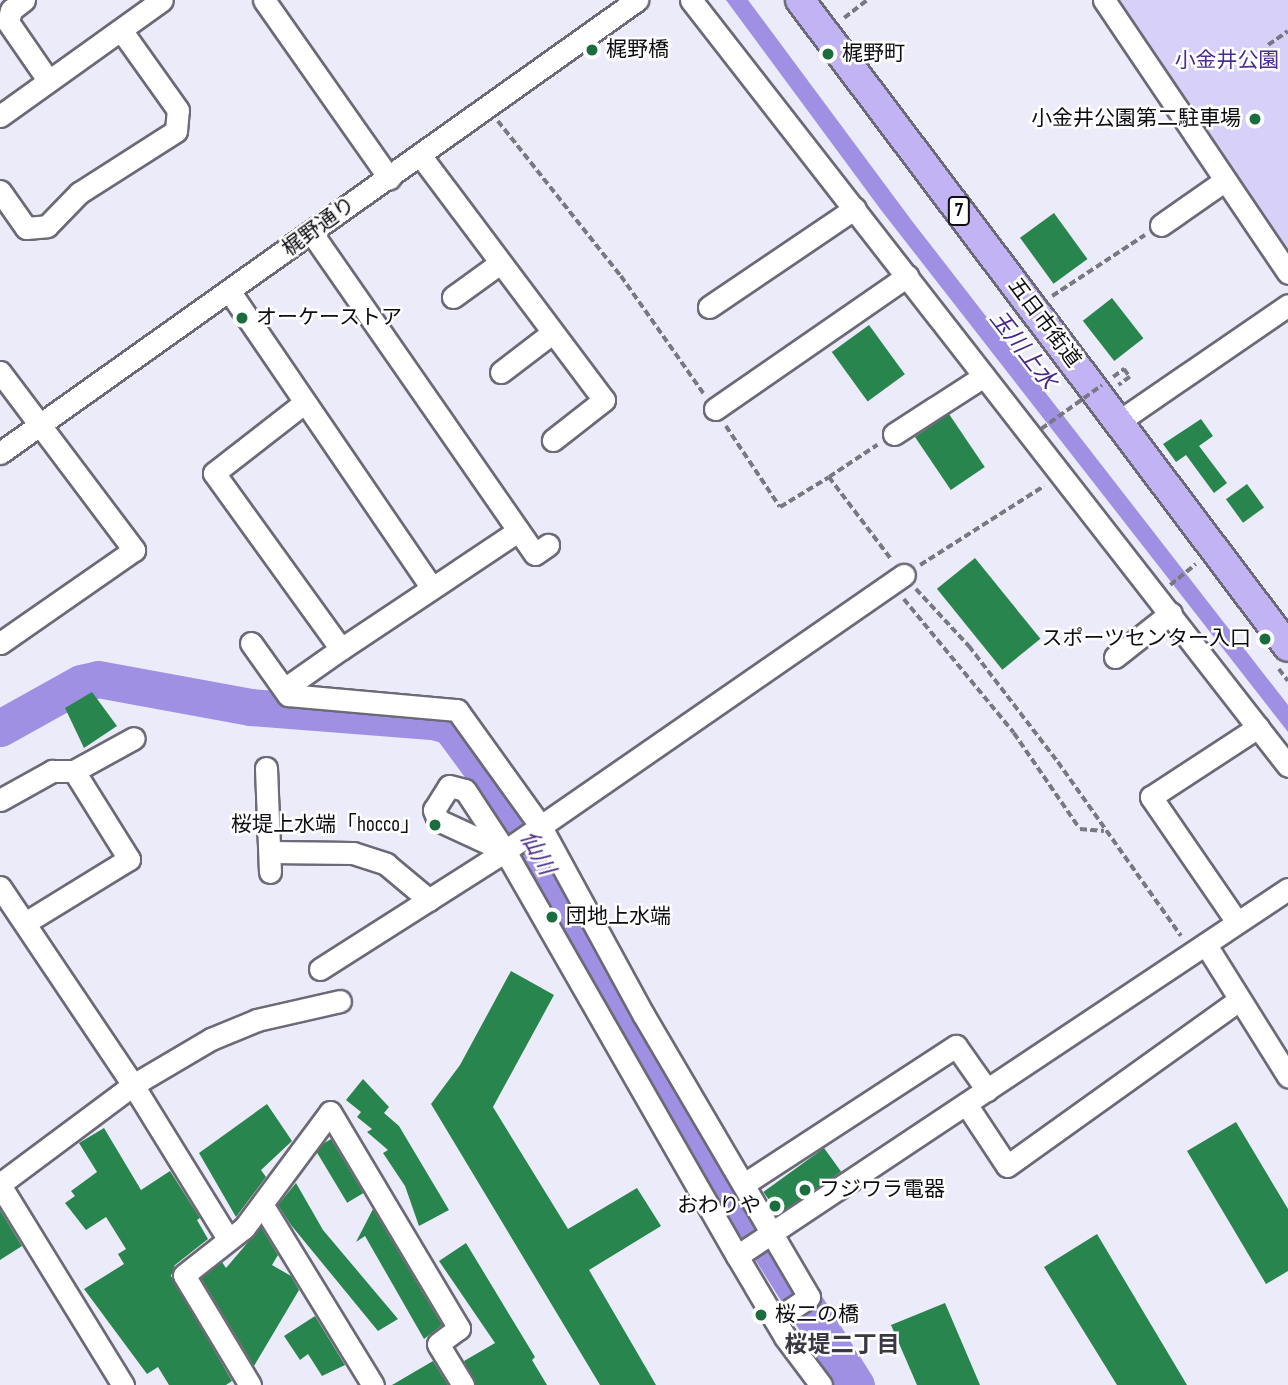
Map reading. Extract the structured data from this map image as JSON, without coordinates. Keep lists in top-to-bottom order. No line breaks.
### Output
{"streets":{"main road":["7","五日市街道"],"street":["梶野通り"]},"districts":["桜堤二丁目"],"water":["玉川上水","仙川"],"parks":["小金井公園"],"places":["梶野橋","梶野町","小金井公園第二駐車場","オーケーストア","スポーツセンター入口","桜堤上水端「hocco」","団地上水端","フジワラ電器","おわりや","桜二の橋"]}
